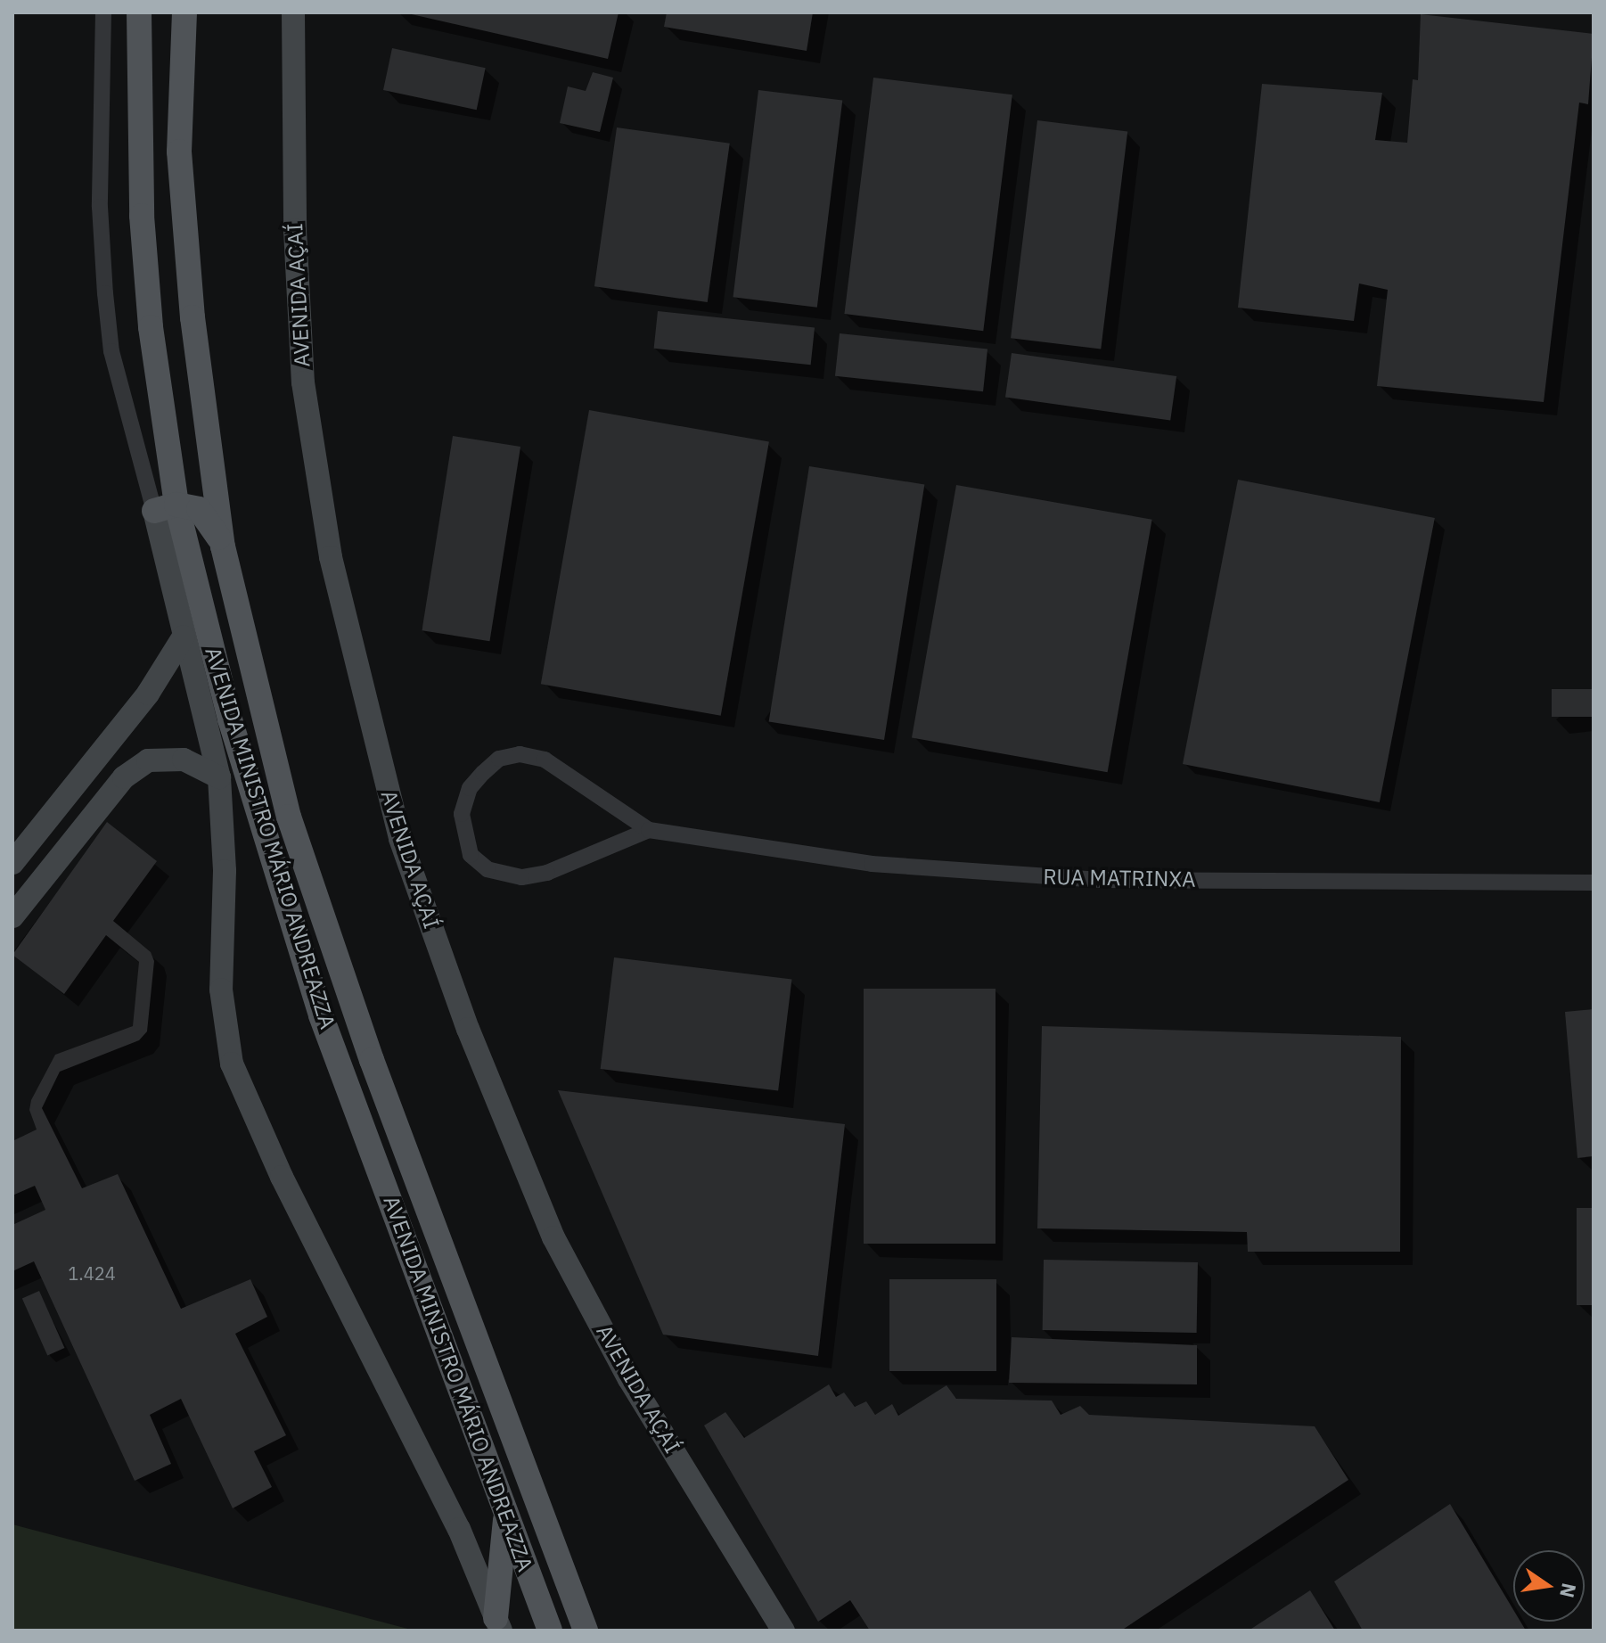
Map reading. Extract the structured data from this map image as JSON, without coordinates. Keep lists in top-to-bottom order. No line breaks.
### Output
{"streets":{"main road":["AVENIDA MINISTRO MÁRIO ANDREAZZA"],"street":["AVENIDA AÇAÍ","RUA MATRINXA"]},"house_numbers":["1.424"],"north":"right"}
